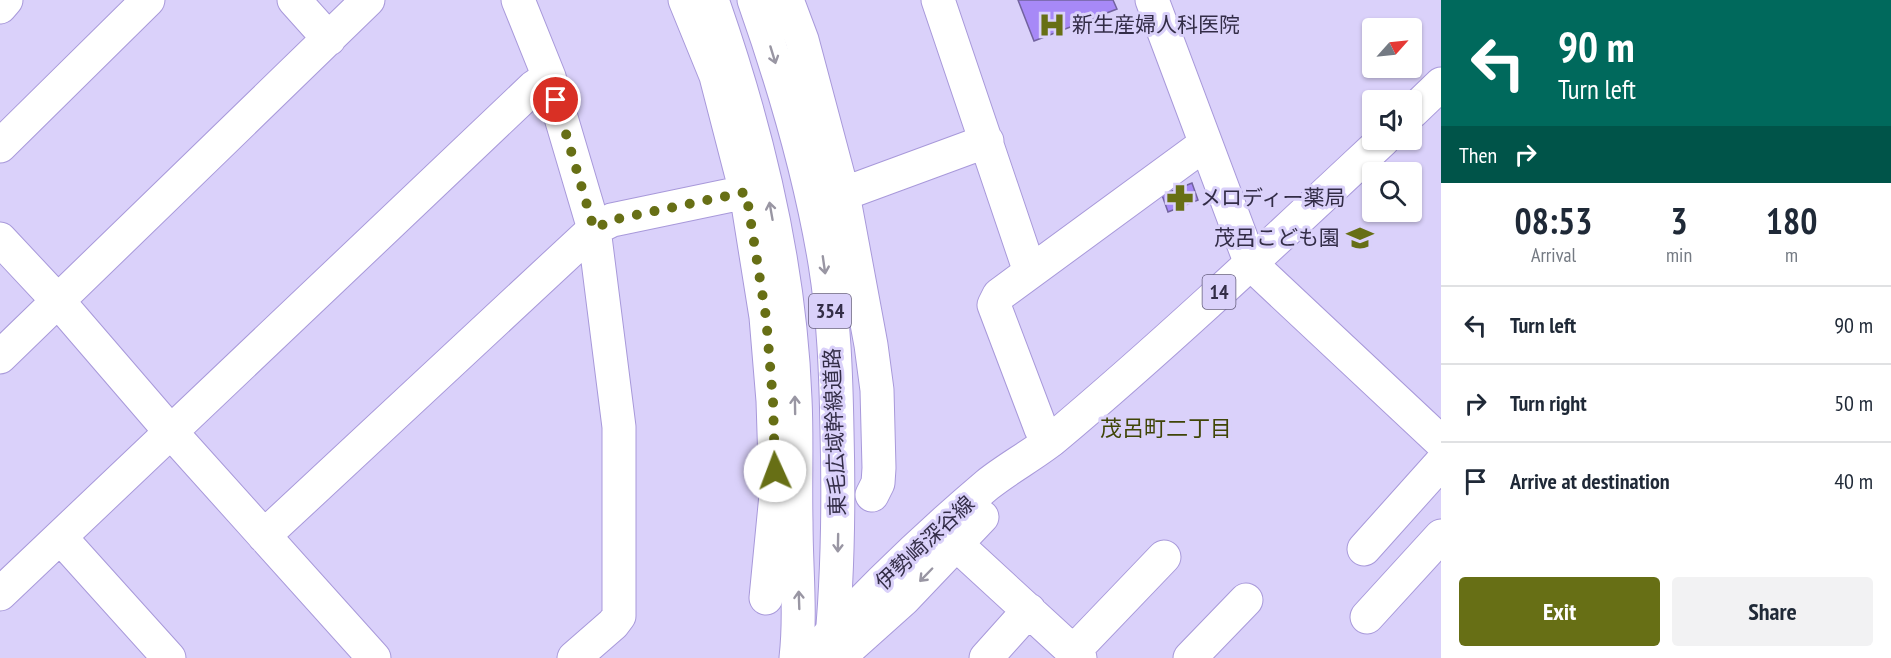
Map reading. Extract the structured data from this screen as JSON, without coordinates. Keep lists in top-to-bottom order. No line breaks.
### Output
{"streets":{"main road":["14","354","東毛広域幹線道路","伊勢崎深谷線"]},"crossings":[["東毛広域幹線道路","伊勢崎深谷線"]],"districts":["茂呂町二丁目"],"places":{"hospital":["新生産婦人科医院"],"pharmacy":["メロディー薬局"],"school or university":["茂呂こども園"]},"north":"top right","page":{"turn":["90 m","Turn left"],"then":"Then","eta":["08:53","Arrival","3","min","180","m"],"list":[{"name":"Turn left","value":"90 m"},{"name":"Turn right","value":"50 m"},{"name":"Arrive at destination","value":"40 m"}],"buttons":["Exit","Share"]}}
